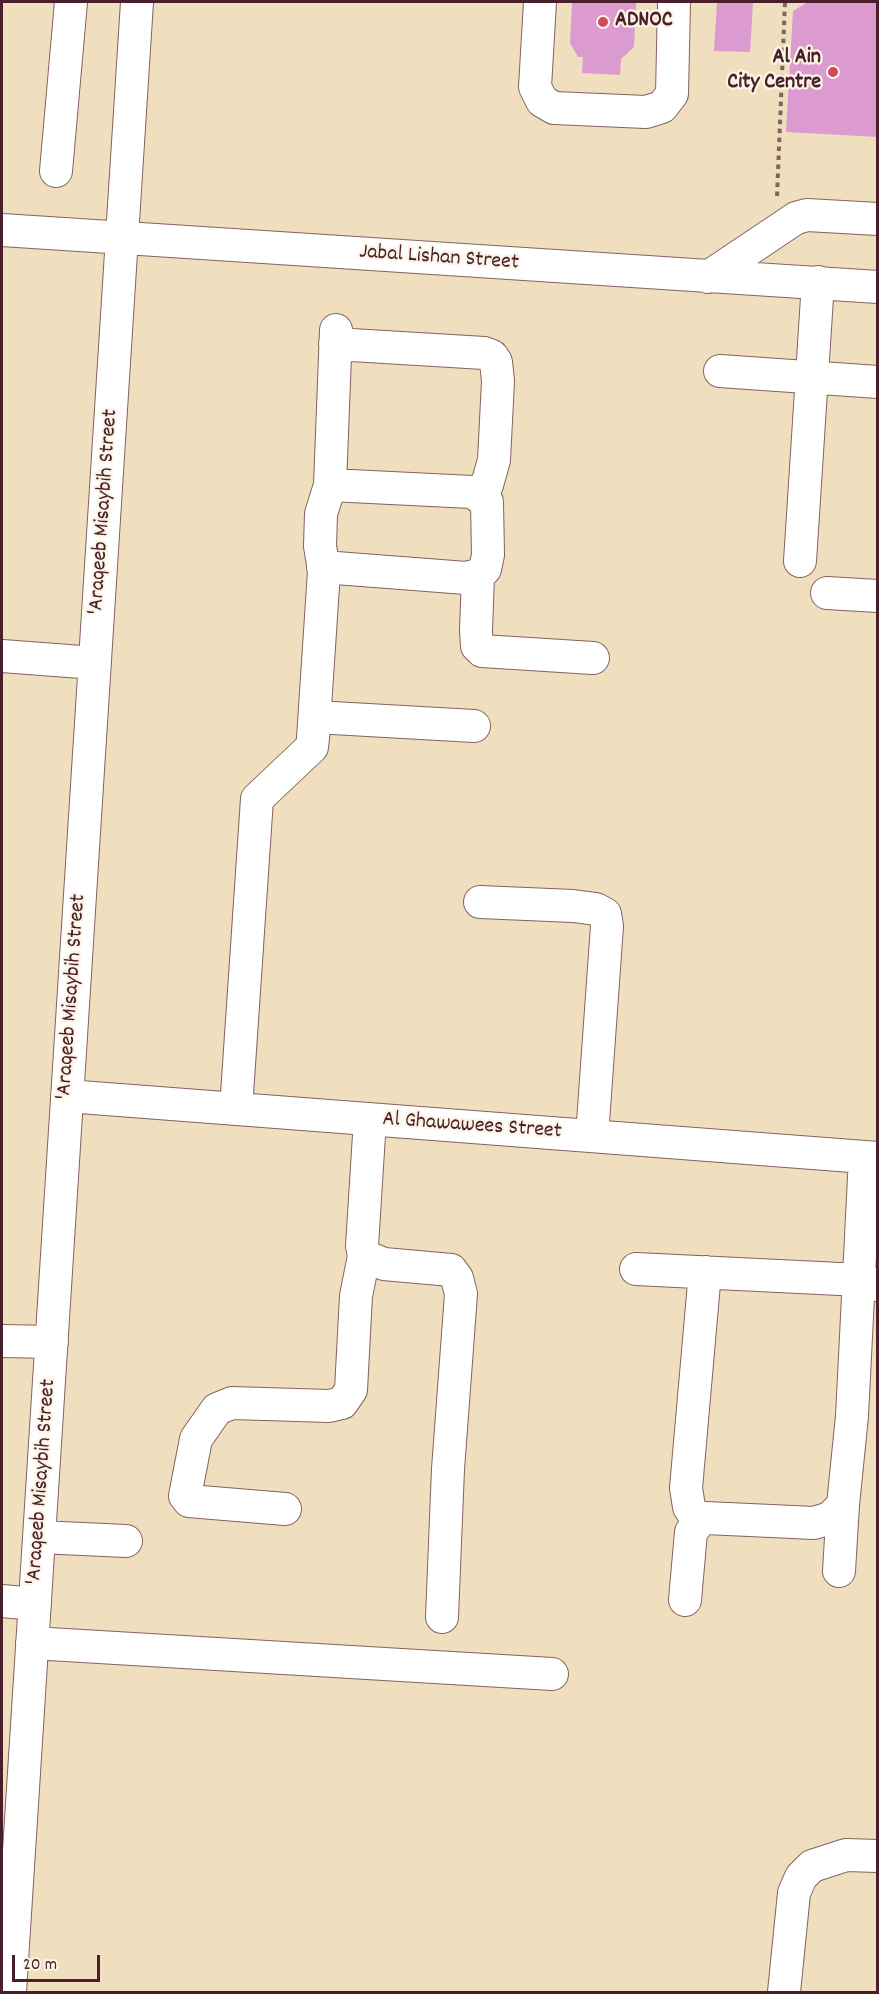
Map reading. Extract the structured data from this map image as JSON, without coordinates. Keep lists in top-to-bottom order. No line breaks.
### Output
{"streets":{"street":["Jabal Lishan Street","'Araqeeb Misaybih Street","Al Ghawawees Street"]},"crossings":[["Jabal Lishan Street","'Araqeeb Misaybih Street"],["'Araqeeb Misaybih Street","Al Ghawawees Street"]],"places":["ADNOC","Al Ain City Centre"],"scale_bar":"20 m"}
